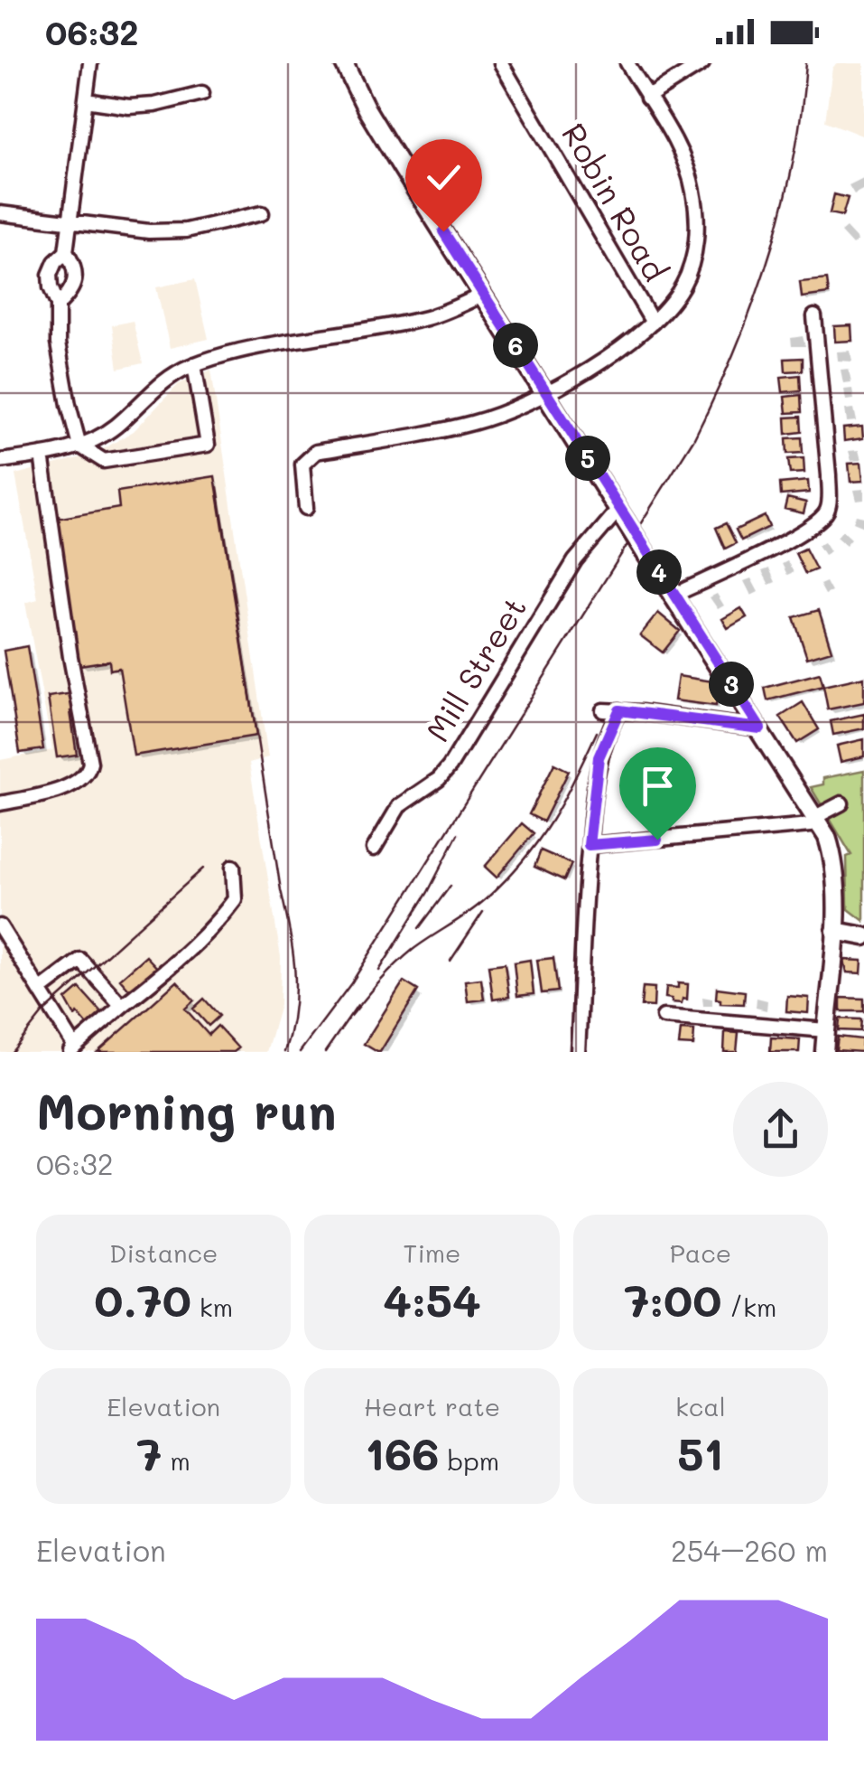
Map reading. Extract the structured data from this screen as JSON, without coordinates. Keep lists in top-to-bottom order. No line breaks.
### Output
{"streets":{"street":["Robin Road","Mill Street"]},"page":{"status":"06:32","pins":["6","5","4","3"],"heading":["Morning run","06:32"],"stats":[["Distance","0.70 km"],["Time","4:54"],["Pace","7:00 /km"],["Elevation","7 m"],["Heart rate","166 bpm"],["kcal","51"]],"chart":["Elevation","254–260 m"]}}
